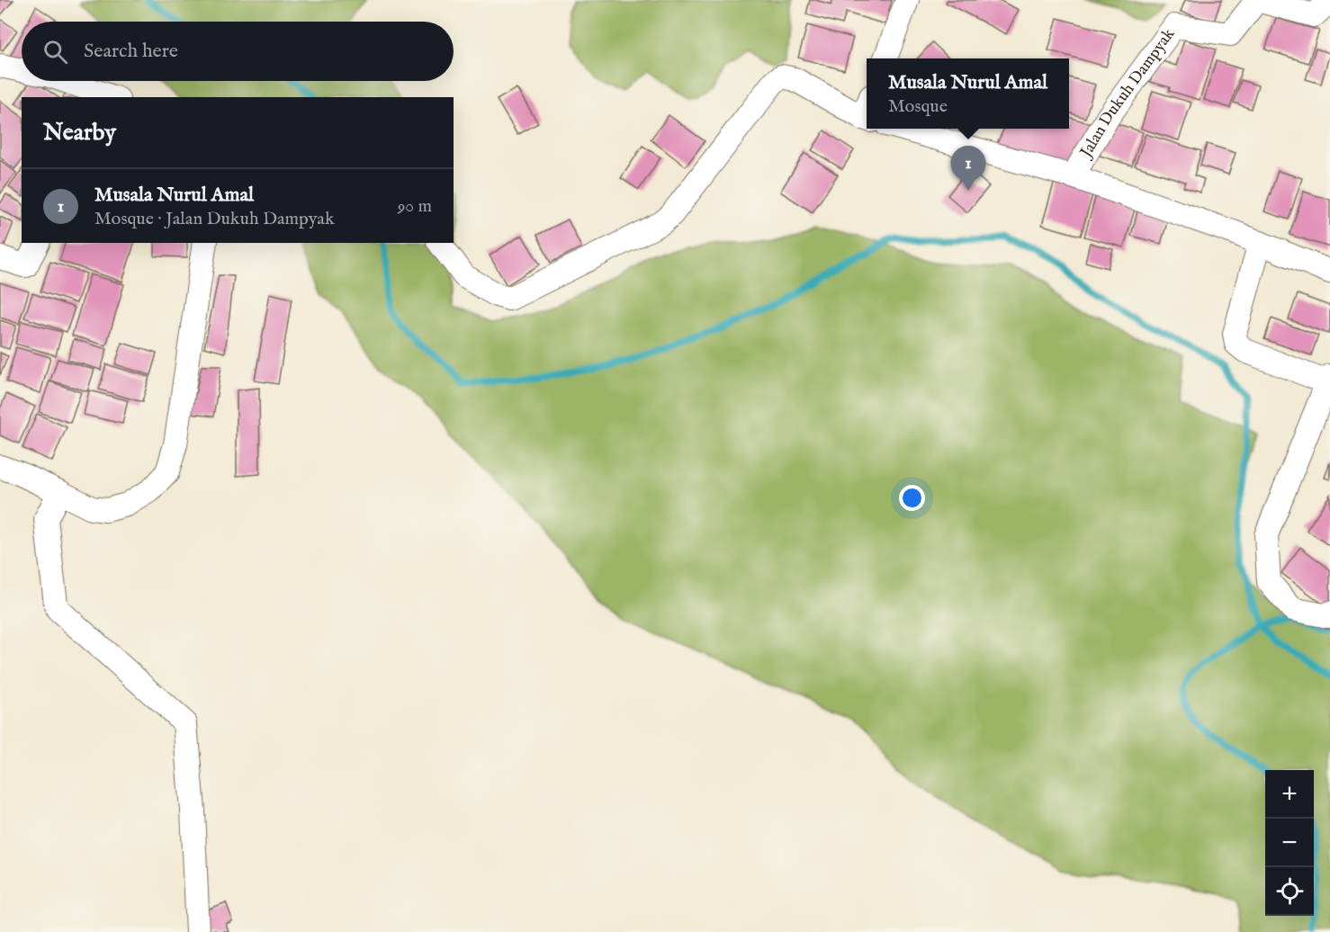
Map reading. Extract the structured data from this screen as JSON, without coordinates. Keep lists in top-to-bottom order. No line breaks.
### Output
{"streets":{"street":["Jalan Dukuh Dampyak"]},"page":{"search":"Search here","popup":["Musala Nurul Amal","Mosque"],"heading":"Nearby","pins":"1","list":[{"mark":"1","name":"Musala Nurul Amal","note":"Mosque · Jalan Dukuh Dampyak","value":"90 m"}],"map_buttons":["+","−"]}}
